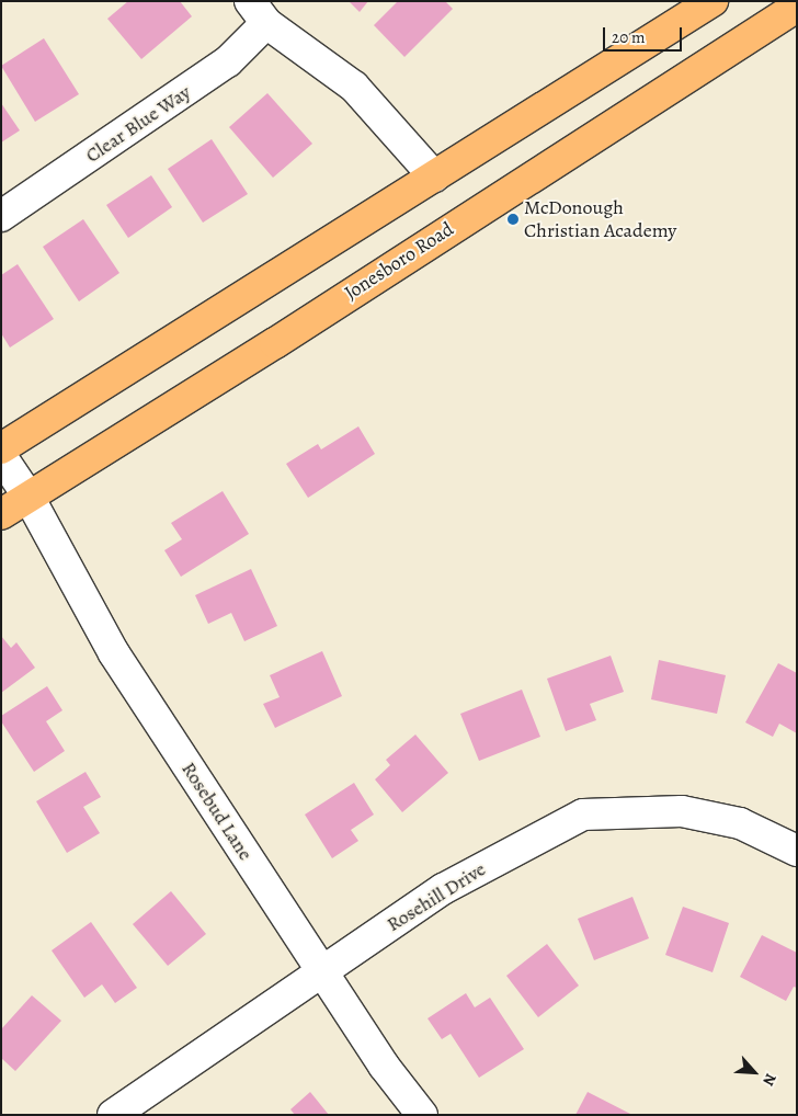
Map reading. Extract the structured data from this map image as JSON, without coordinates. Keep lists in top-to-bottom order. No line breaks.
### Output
{"streets":{"main road":["Jonesboro Road"],"street":["Clear Blue Way","Rosebud Lane","Rosehill Drive"]},"crossings":[["Jonesboro Road","Rosebud Lane"],["Rosebud Lane","Rosehill Drive"]],"places":["McDonough Christian Academy"],"scale_bar":"20 m","north":"bottom right"}
